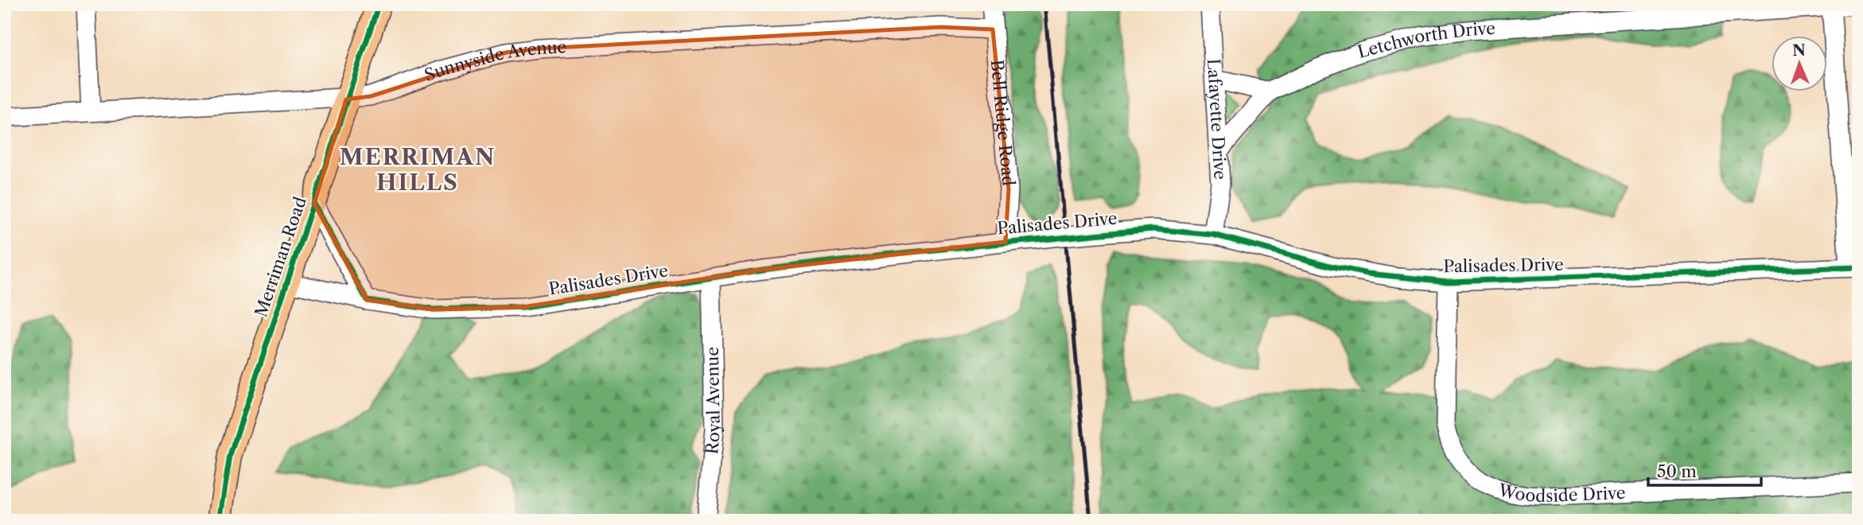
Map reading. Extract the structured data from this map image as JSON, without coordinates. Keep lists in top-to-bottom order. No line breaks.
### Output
{"streets":{"main road":["Merriman Road"],"street":["Letchworth Drive","Sunnyside Avenue","Lafayette Drive","Bell Ridge Road","Palisades Drive","Royal Avenue","Woodside Drive"]},"crossings":[["Letchworth Drive","Lafayette Drive"],["Sunnyside Avenue","Bell Ridge Road"],["Sunnyside Avenue","Merriman Road"],["Lafayette Drive","Palisades Drive"],["Bell Ridge Road","Palisades Drive"],["Palisades Drive","Merriman Road"],["Palisades Drive","Royal Avenue"],["Palisades Drive","Woodside Drive"]],"districts":["MERRIMAN HILLS"],"scale_bar":"50 m","north":"top"}
